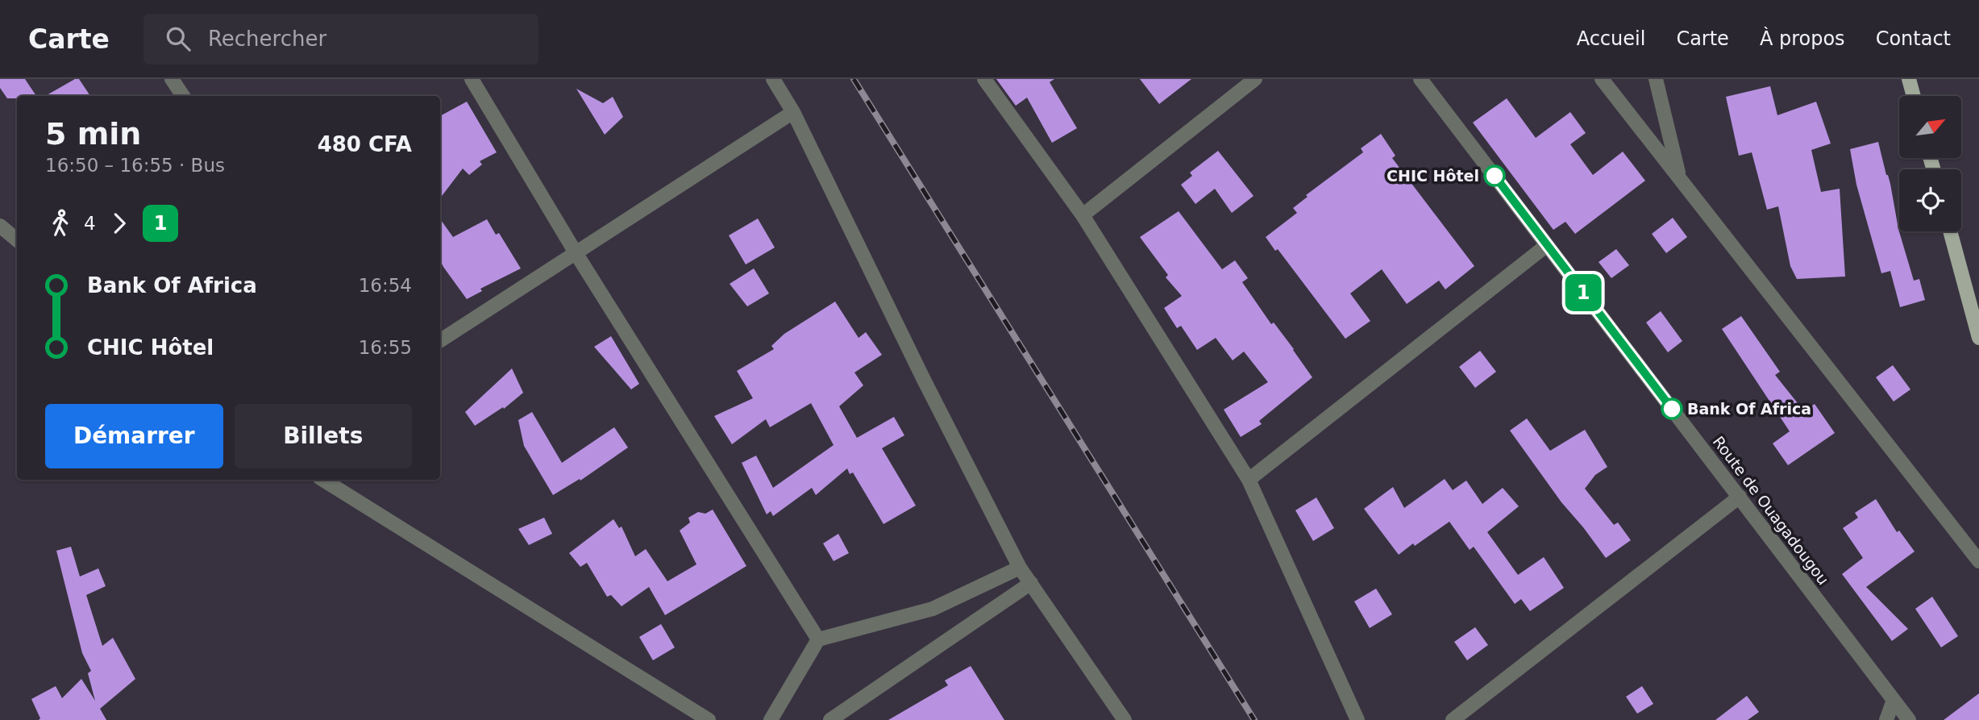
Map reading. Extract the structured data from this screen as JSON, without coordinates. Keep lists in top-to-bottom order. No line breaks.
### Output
{"streets":{"street":["Route de Ouagadougou"]},"places":["CHIC Hôtel","Bank Of Africa"],"lines":["bus line 1"],"north":"top right","page":{"header":"Carte","search":"Rechercher","nav":["Accueil","Carte","À propos","Contact"],"on_map":"1","heading":["5 min","16:50 – 16:55 · Bus","480 CFA"],"legs":["4","1"],"list":[{"name":"Bank Of Africa","value":"16:54"},{"name":"CHIC Hôtel","value":"16:55"}],"buttons":["Démarrer","Billets"]}}
